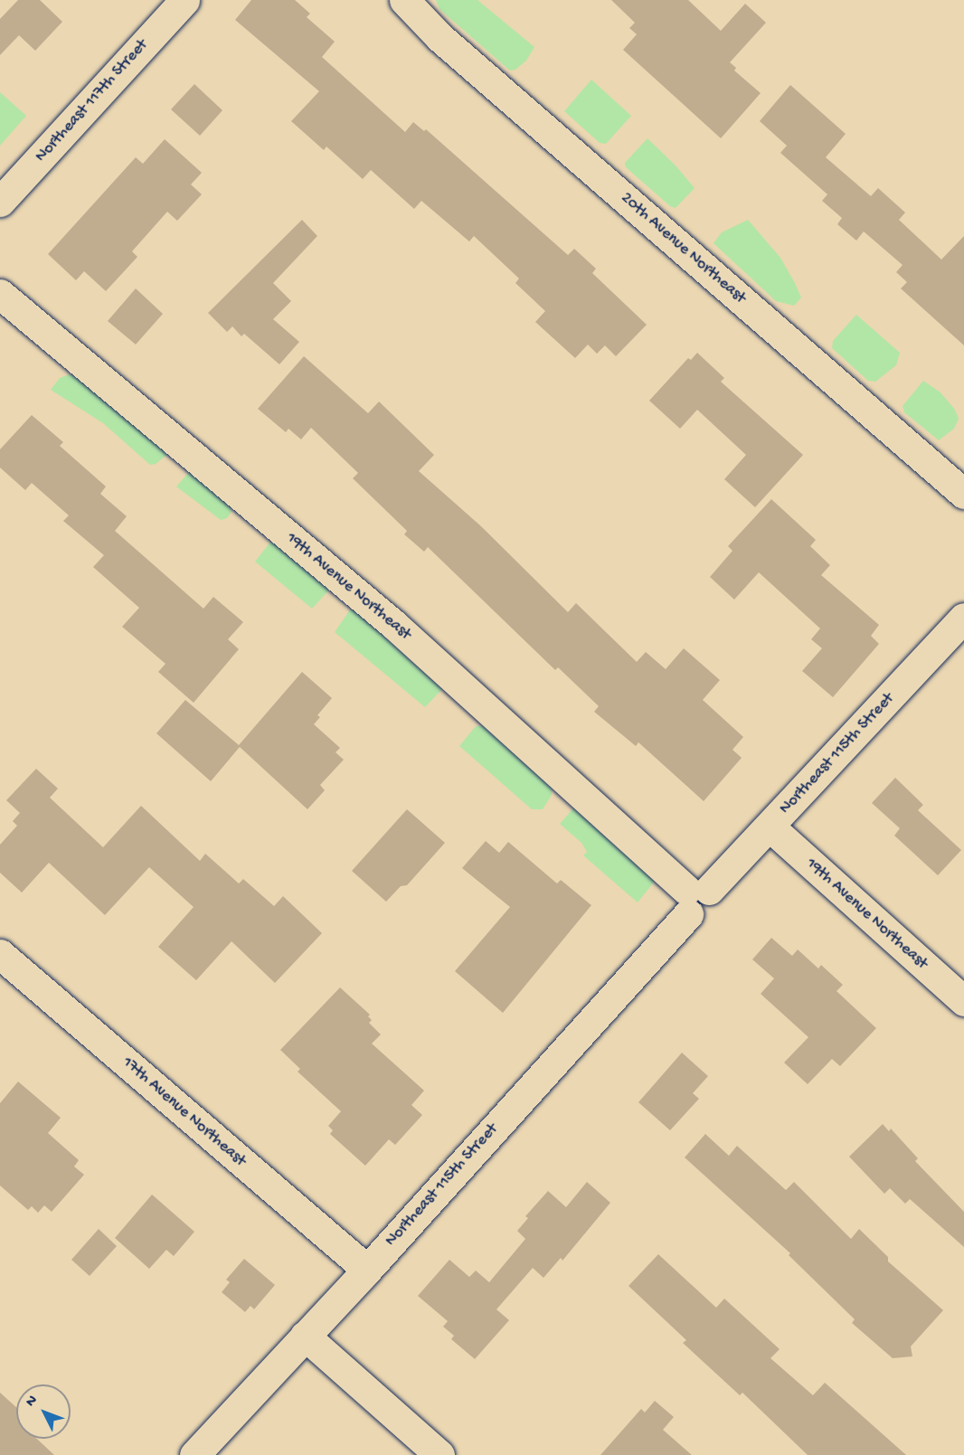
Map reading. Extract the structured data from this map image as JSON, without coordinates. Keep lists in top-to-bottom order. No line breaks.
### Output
{"streets":{"street":["Northeast 117th Street","20th Avenue Northeast","19th Avenue Northeast","Northeast 115th Street","17th Avenue Northeast"]},"crossings":[["19th Avenue Northeast","Northeast 115th Street"],["Northeast 115th Street","17th Avenue Northeast"]],"north":"top left"}
